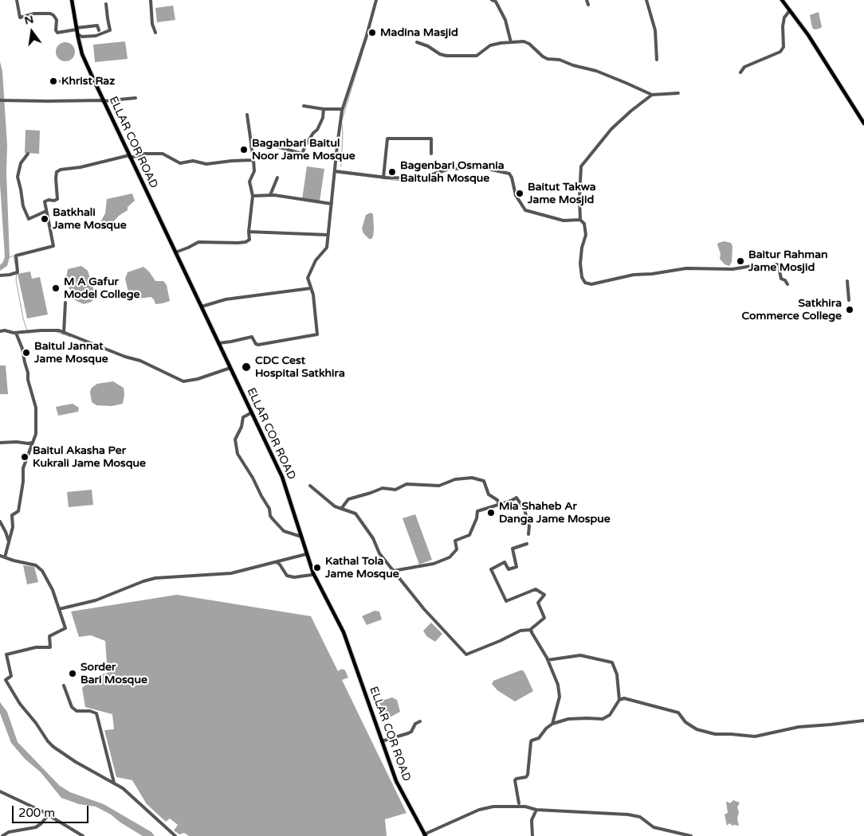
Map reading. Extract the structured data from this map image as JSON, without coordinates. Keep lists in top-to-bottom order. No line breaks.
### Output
{"streets":{"main road":["ELLAR COR ROAD"]},"places":["Madina Masjid","Khrist Raz","Baganbari Baitul Noor Jame Mosque","Bagenbari Osmania Baitulah Mosque","Baitut Takwa Jame Mosjid","Batkhali Jame Mosque","Baitur Rahman Jame Mosjid","M A Gafur Model College","Satkhira Commerce College","Baitul Jannat Jame Mosque","CDC Cest Hospital Satkhira","Baitul Akasha Per Kukrali Jame Mosque","Mia Shaheb Ar Danga Jame Mospue","Kathal Tola Jame Mosque","Sorder Bari Mosque"],"scale_bar":"200 m","north":"top"}
